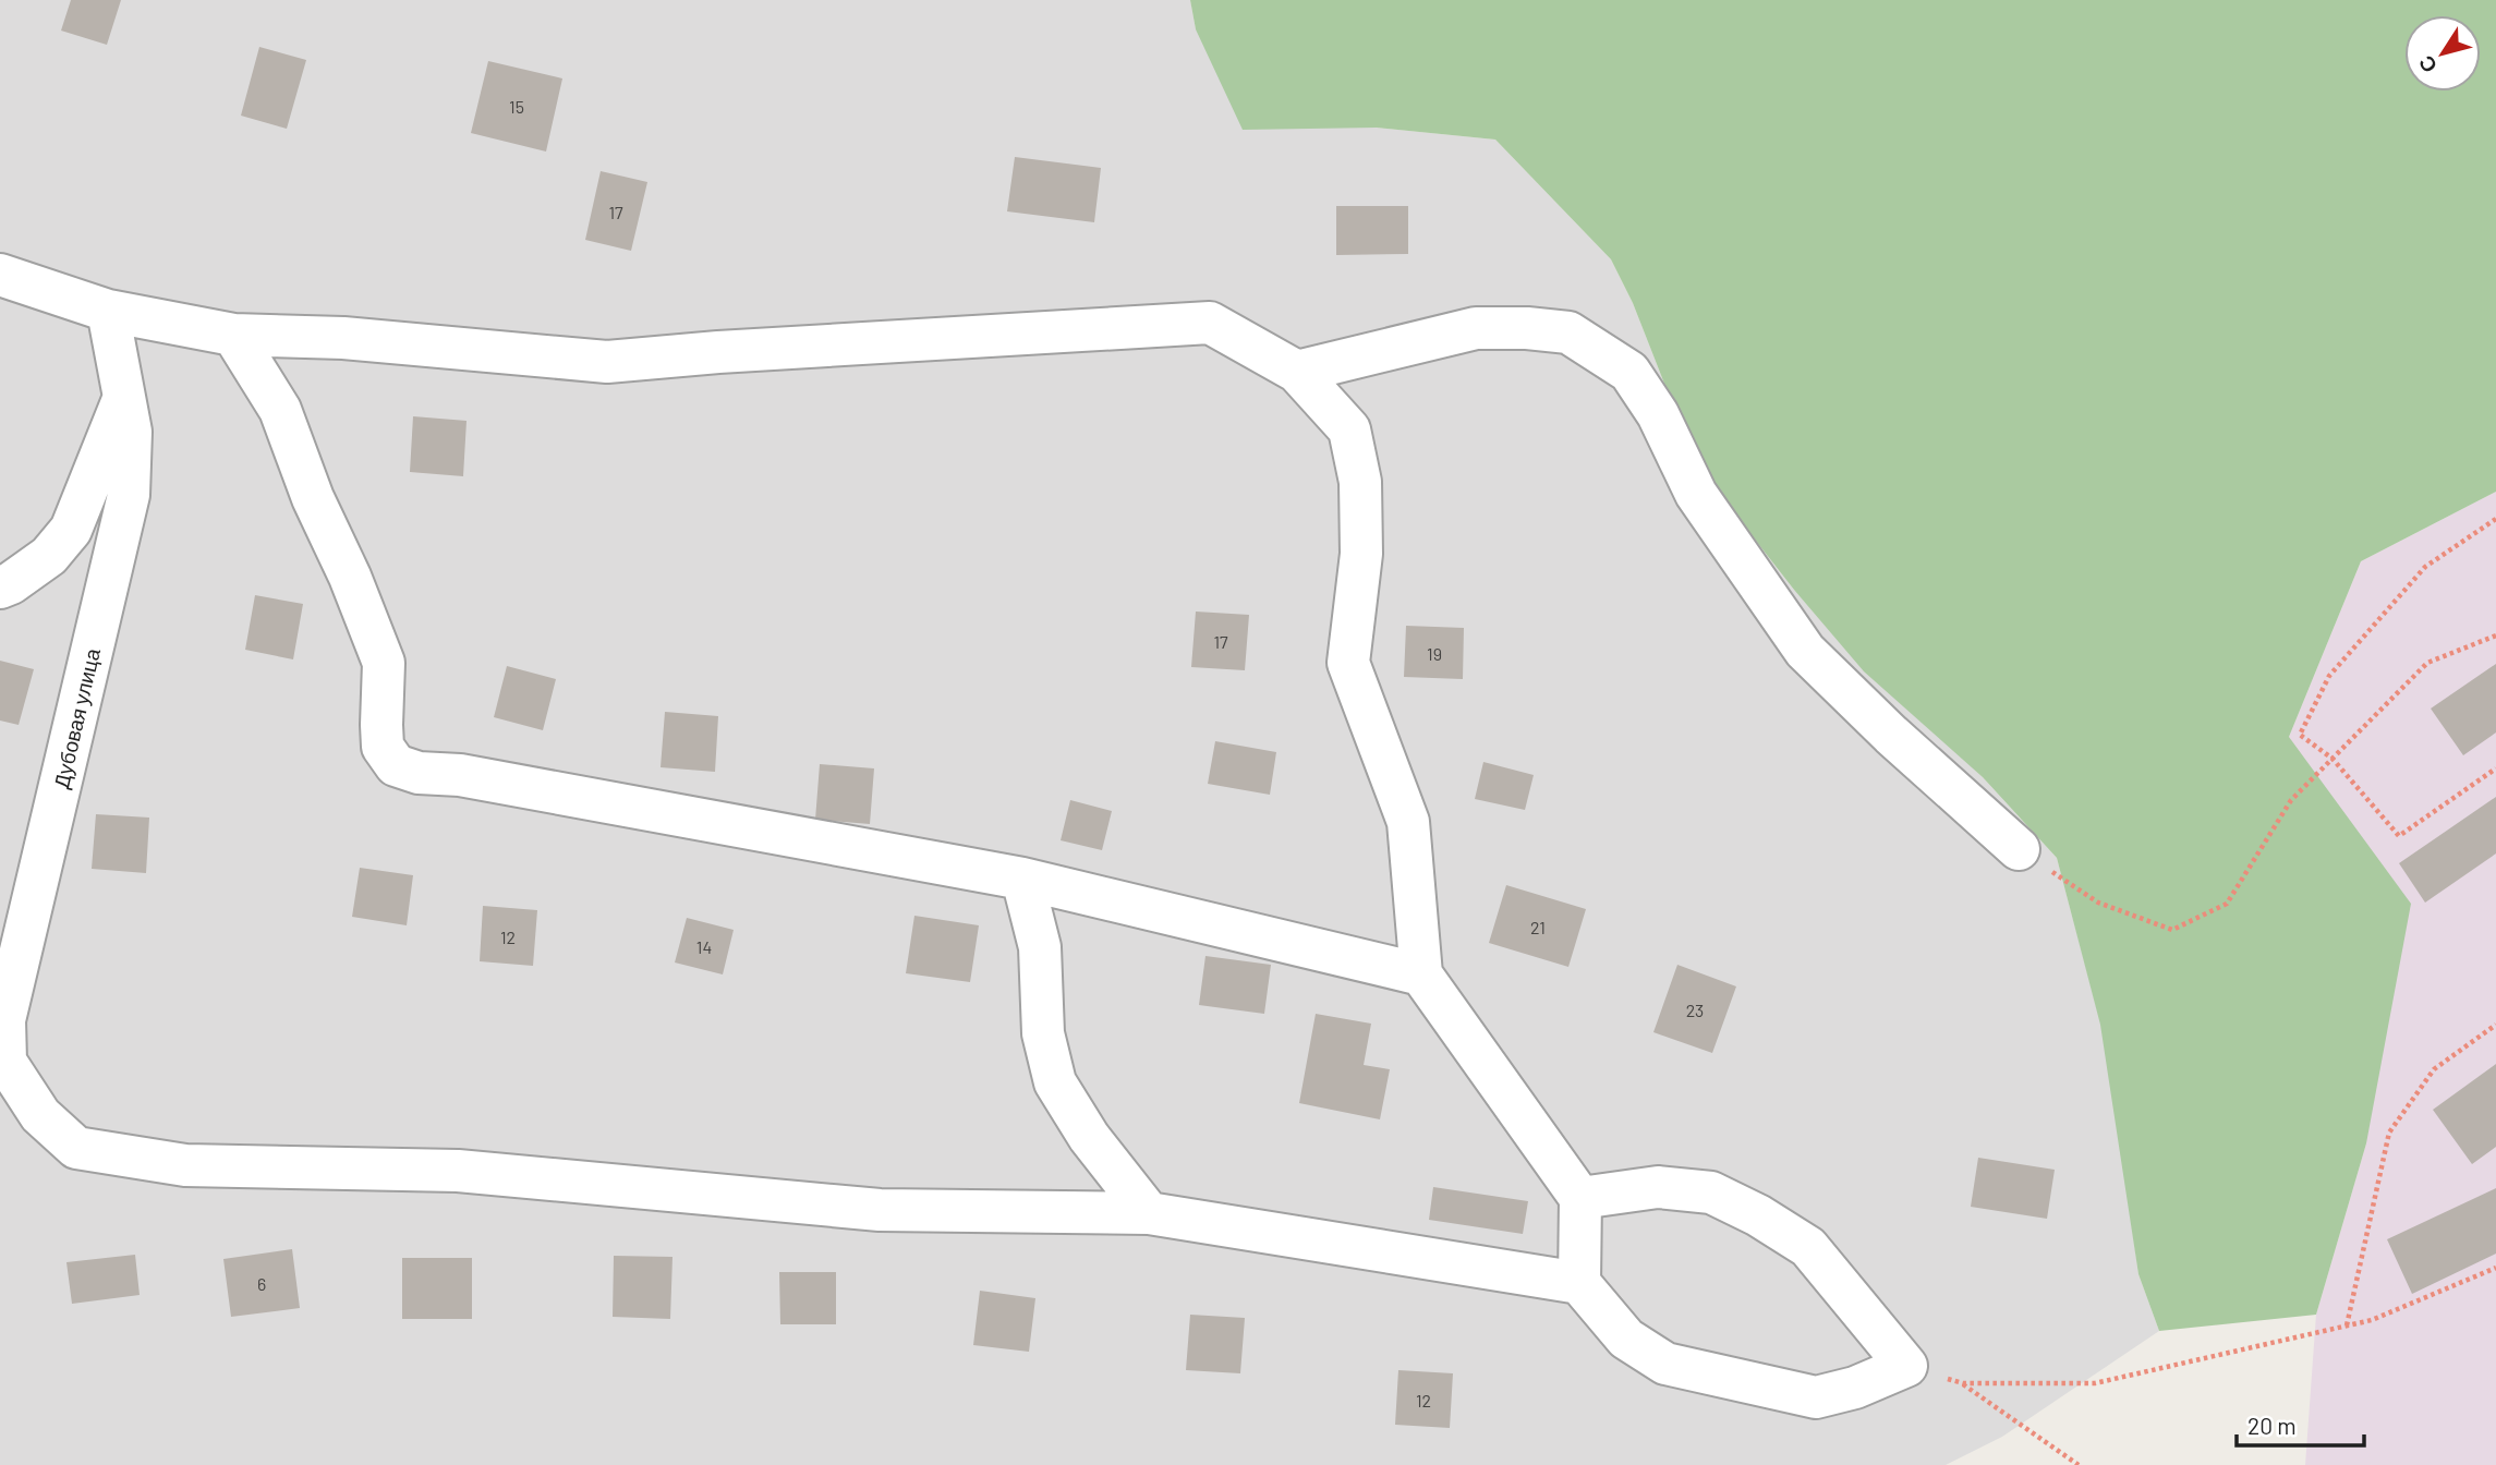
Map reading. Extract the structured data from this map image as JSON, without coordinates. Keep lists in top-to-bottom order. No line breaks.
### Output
{"streets":{"street":["Дубовая улица"]},"house_numbers":["15","17","17","19","21","12","14","23","6","12"],"scale_bar":"20 m","north":"bottom left"}
